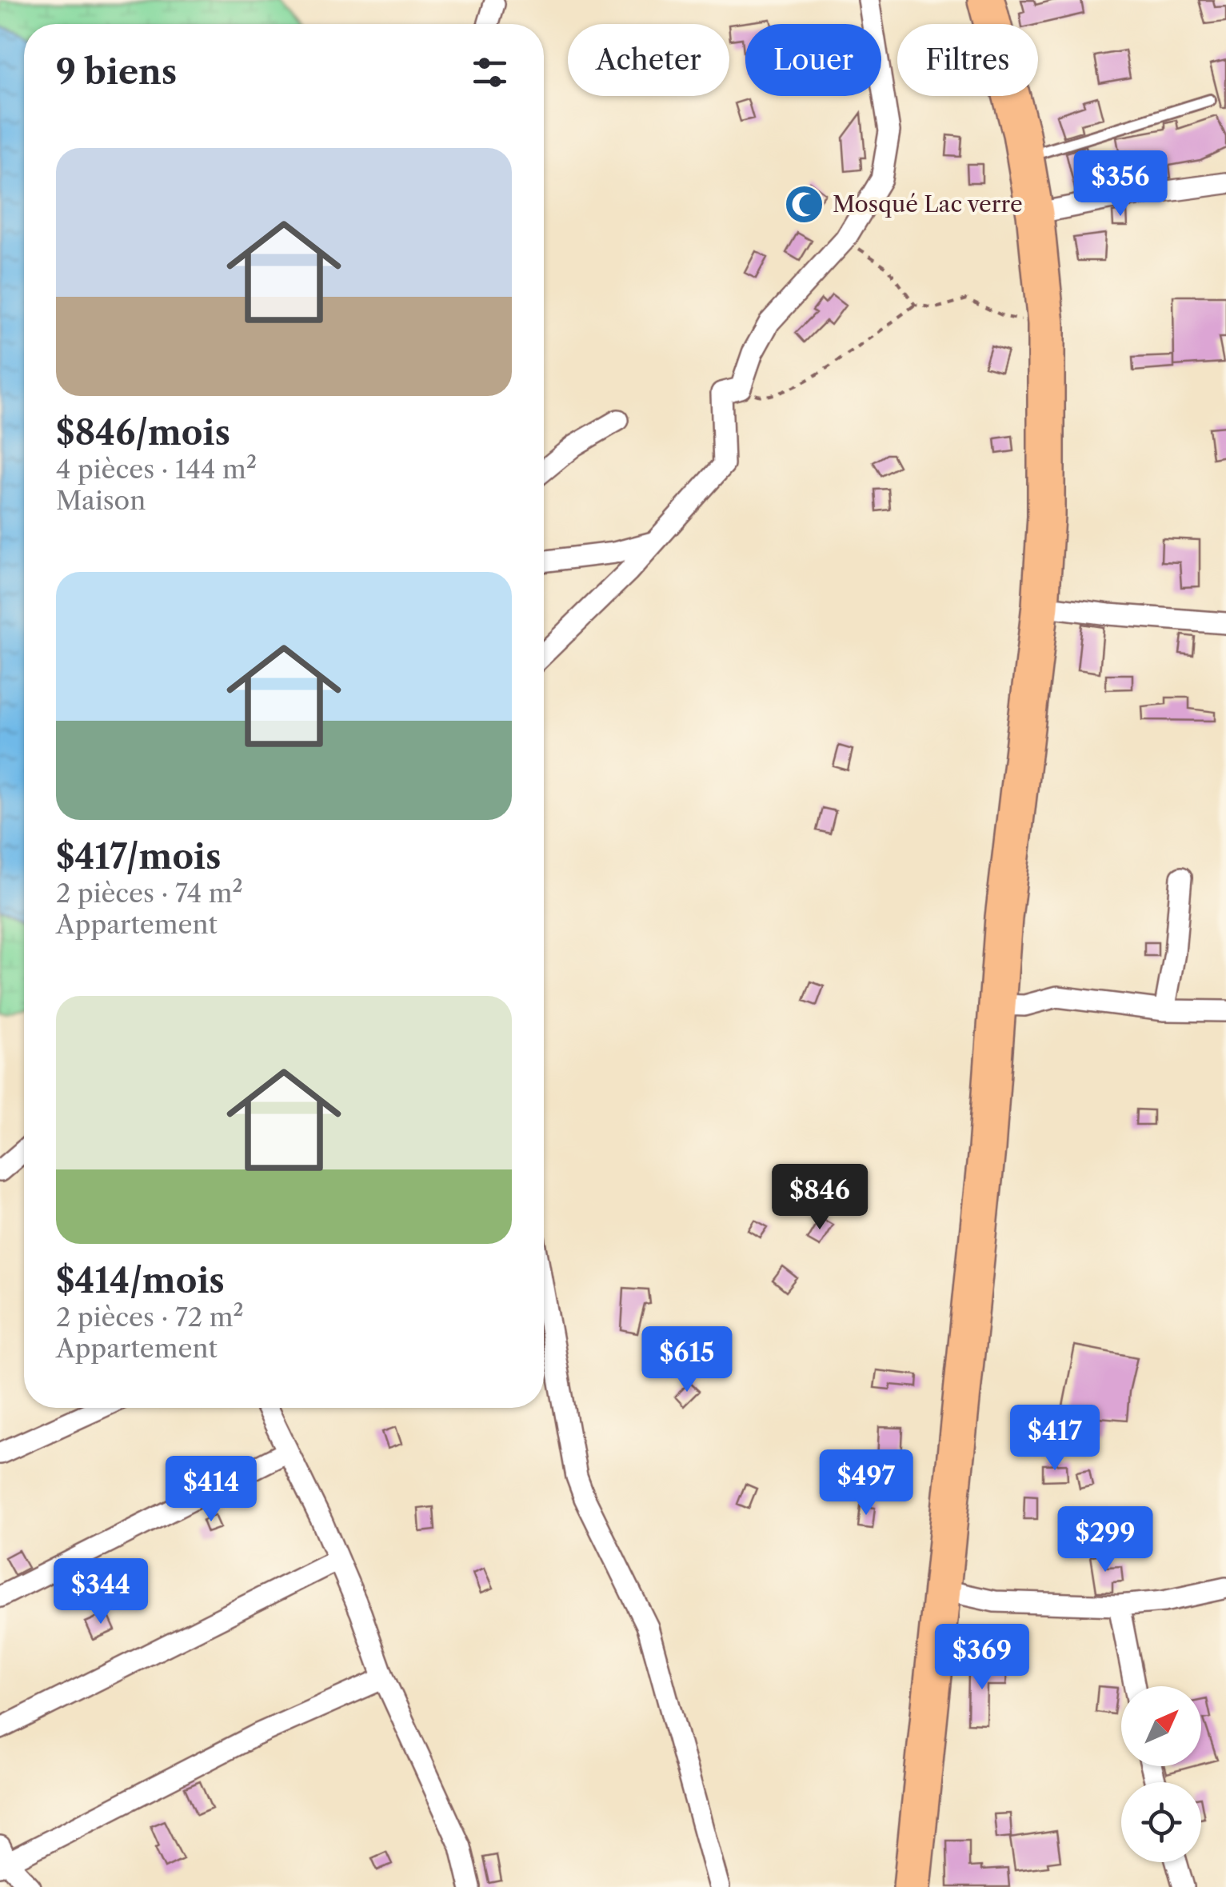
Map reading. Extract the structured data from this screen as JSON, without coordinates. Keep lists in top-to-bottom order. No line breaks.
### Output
{"places":{"mosque":["Mosqué Lac verre"]},"north":"top right","page":{"chip":["Acheter","Louer","Filtres"],"heading":"9 biens","list":[{"name":"$846/mois","note":"4 pièces · 144 m² · Maison"},{"name":"$417/mois","note":"2 pièces · 74 m² · Appartement"},{"name":"$414/mois","note":"2 pièces · 72 m² · Appartement"}],"price":["$356","$846","$615","$417","$497","$414","$299","$344","$369"]}}
